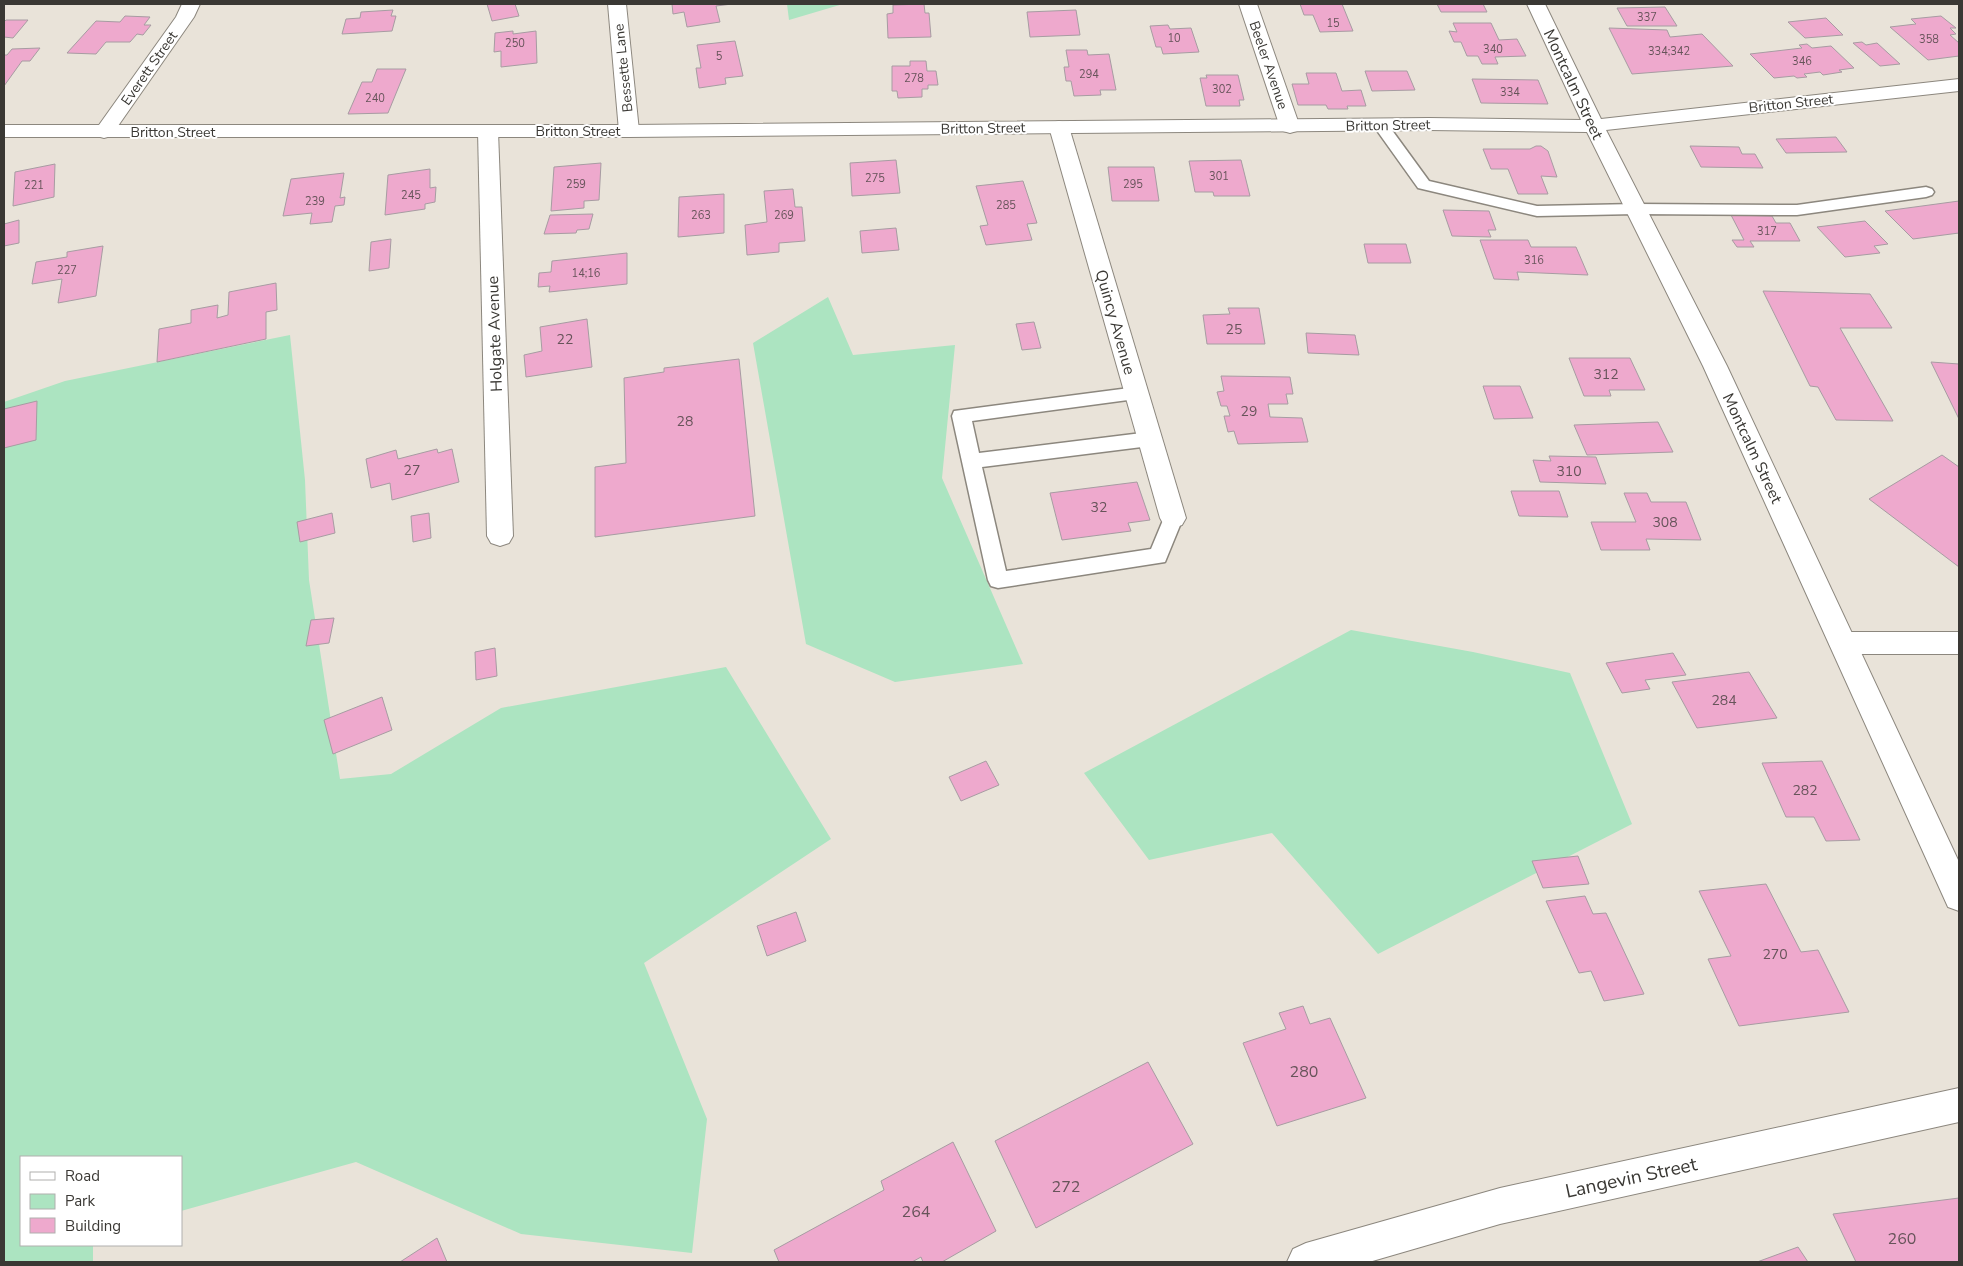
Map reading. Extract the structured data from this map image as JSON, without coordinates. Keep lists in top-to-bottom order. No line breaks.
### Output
{"streets":{"street":["Beeler Avenue","Everett Street","Bessette Lane","Montcalm Street","Britton Street","Quincy Avenue","Holgate Avenue","Langevin Street"]},"crossings":[["Beeler Avenue","Britton Street"],["Everett Street","Britton Street"],["Bessette Lane","Britton Street"],["Montcalm Street","Britton Street"],["Britton Street","Quincy Avenue"],["Britton Street","Holgate Avenue"]],"house_numbers":["337","15","10","358","250","340","334;342","5","346","294","278","302","334","240","301","275","259","295","221","245","239","285","263","269","317","316","227","14;16","25","22","312","29","28","27","310","32","308","284","282","270","280","272","264","260"],"legend":["Road","Park","Building"]}
